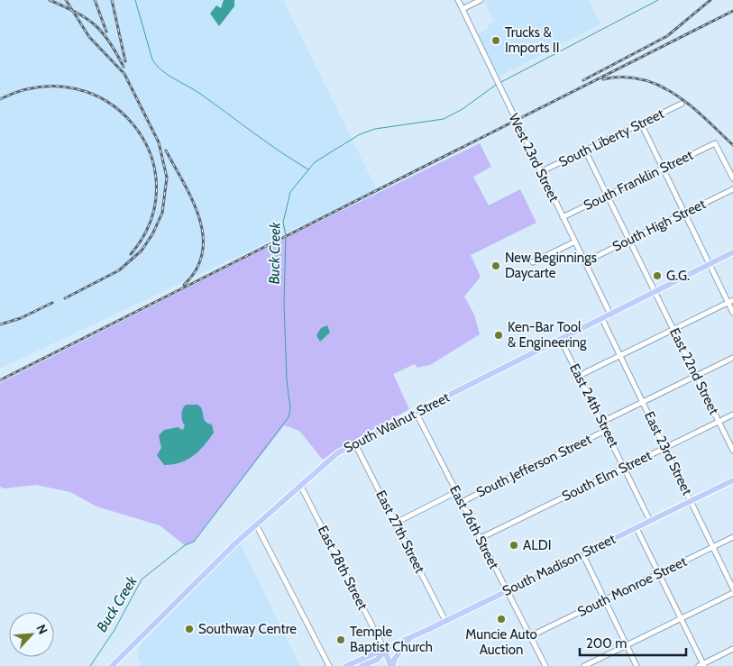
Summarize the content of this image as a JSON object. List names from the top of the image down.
{
  "streets": {
    "main road": ["South Walnut Street", "South Madison Street"],
    "street": [
      "South Liberty Street",
      "West 23rd Street",
      "South Franklin Street",
      "South High Street",
      "East 22nd Street",
      "East 24th Street",
      "East 23rd Street",
      "South Jefferson Street",
      "South Elm Street",
      "East 26th Street",
      "East 27th Street",
      "East 28th Street",
      "South Monroe Street"
    ]
  },
  "crossings": [
    ["South Liberty Street", "West 23rd Street"],
    ["South Liberty Street", "East 22nd Street"],
    ["West 23rd Street", "South Franklin Street"],
    ["West 23rd Street", "South High Street"],
    ["West 23rd Street", "South Walnut Street"],
    ["South Franklin Street", "East 22nd Street"],
    ["South High Street", "East 22nd Street"],
    ["East 22nd Street", "South Walnut Street"],
    ["East 22nd Street", "South Jefferson Street"],
    ["East 22nd Street", "South Elm Street"],
    ["East 24th Street", "South Walnut Street"],
    ["East 24th Street", "South Jefferson Street"],
    ["East 24th Street", "South Elm Street"],
    ["East 24th Street", "South Madison Street"],
    ["South Walnut Street", "East 23rd Street"],
    ["South Walnut Street", "East 26th Street"],
    ["South Walnut Street", "East 27th Street"],
    ["South Walnut Street", "East 28th Street"],
    ["East 23rd Street", "South Jefferson Street"],
    ["East 23rd Street", "South Elm Street"],
    ["East 23rd Street", "South Madison Street"],
    ["East 23rd Street", "South Monroe Street"],
    ["South Jefferson Street", "East 26th Street"],
    ["South Jefferson Street", "East 27th Street"],
    ["South Elm Street", "East 26th Street"],
    ["East 26th Street", "South Madison Street"],
    ["East 26th Street", "South Monroe Street"],
    ["East 27th Street", "South Madison Street"],
    ["South Madison Street", "East 28th Street"]
  ],
  "water": ["Buck Creek"],
  "places": [
    "Trucks & Imports II",
    "New Beginnings Daycarte",
    "G.G.",
    "Ken-Bar Tool & Engineering",
    "ALDI",
    "Muncie Auto Auction",
    "Southway Centre",
    "Temple Baptist Church"
  ],
  "scale_bar": "200 m",
  "north": "top right"
}
